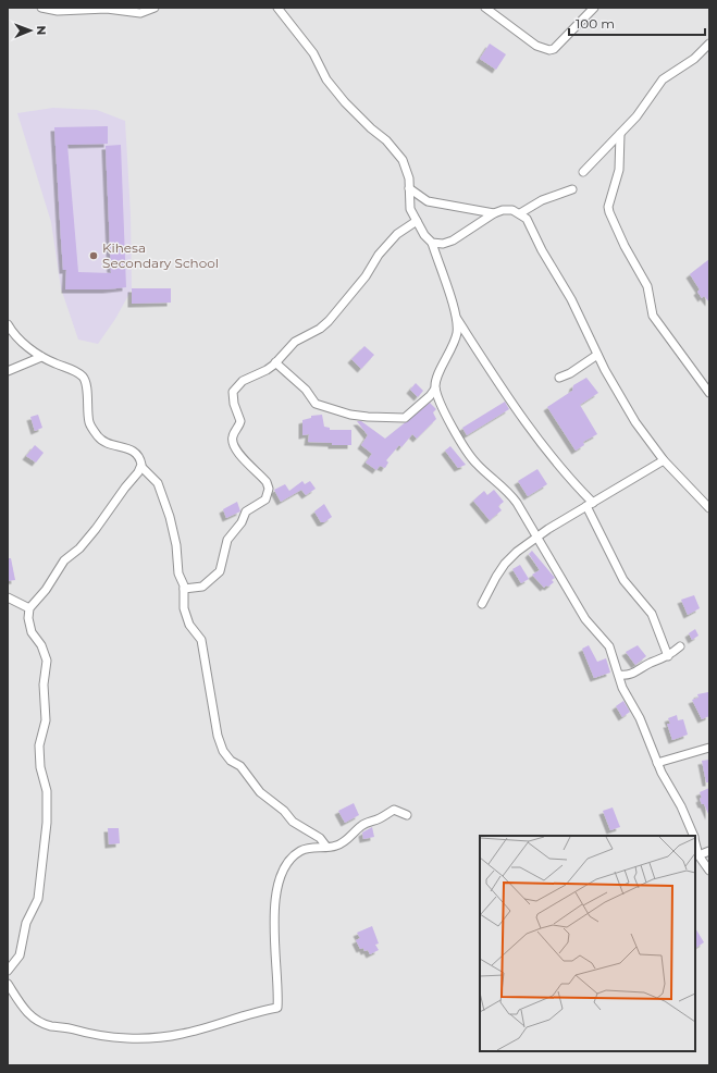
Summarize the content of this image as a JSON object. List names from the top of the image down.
{
  "places": ["Kihesa Secondary School"],
  "scale_bar": "100 m",
  "north": "right"
}
